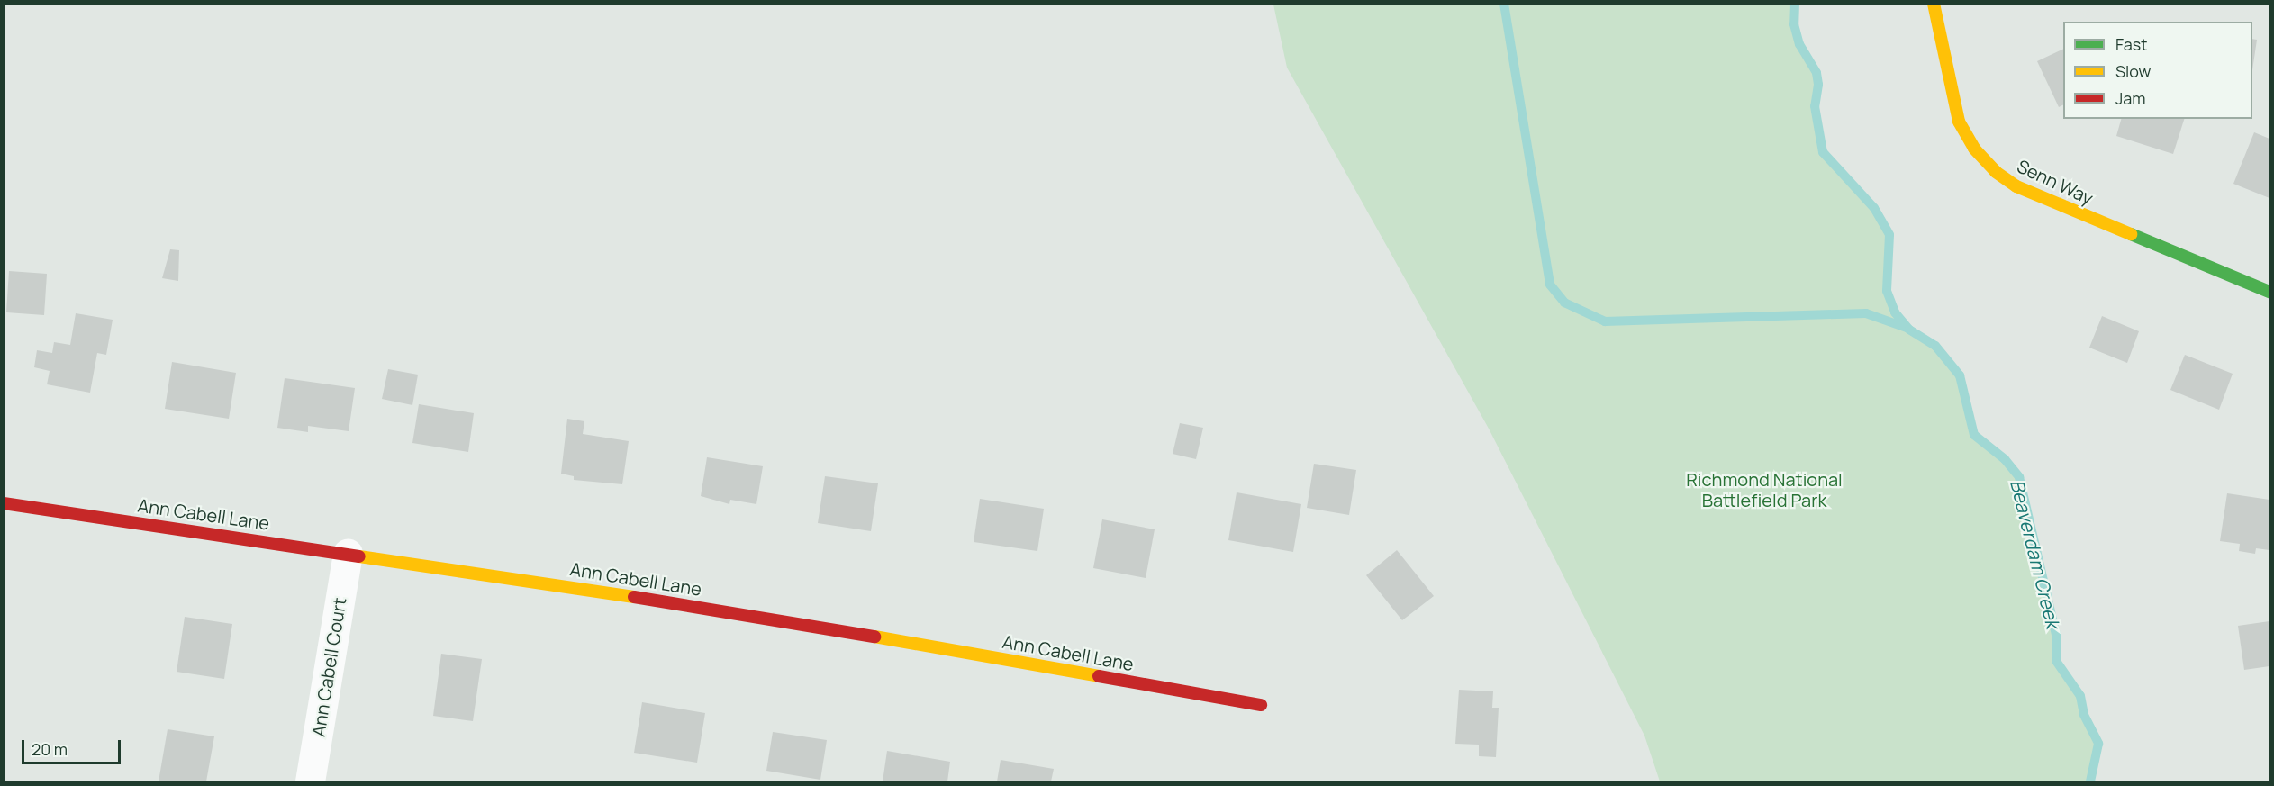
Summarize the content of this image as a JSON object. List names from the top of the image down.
{
  "streets": {
    "street": ["Senn Way", "Ann Cabell Lane", "Ann Cabell Court"]
  },
  "crossings": [
    ["Ann Cabell Lane", "Ann Cabell Court"]
  ],
  "water": ["Beaverdam Creek"],
  "parks": ["Richmond National Battlefield Park"],
  "legend": ["Fast", "Slow", "Jam"],
  "scale_bar": "20 m"
}
